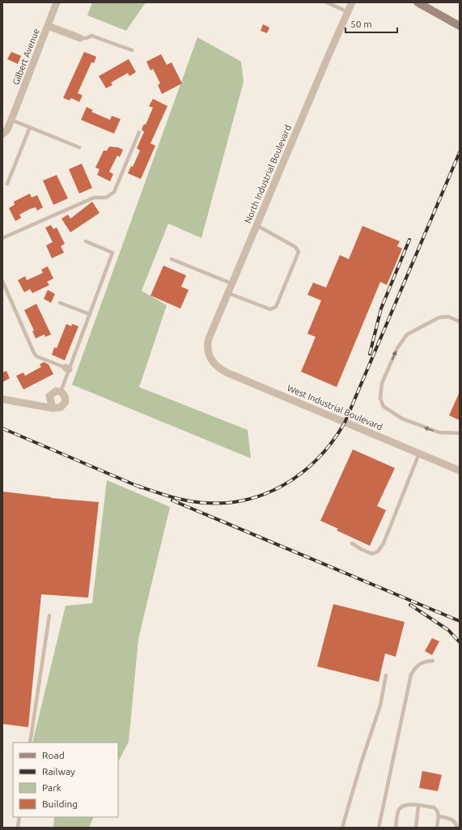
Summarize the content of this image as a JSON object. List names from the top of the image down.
{
  "streets": {
    "street": ["Gilbert Avenue", "North Industrial Boulevard", "West Industrial Boulevard"]
  },
  "crossings": [
    ["North Industrial Boulevard", "West Industrial Boulevard"]
  ],
  "legend": [
    "Road",
    "Railway",
    "Park",
    "Building"
  ],
  "scale_bar": "50 m"
}
